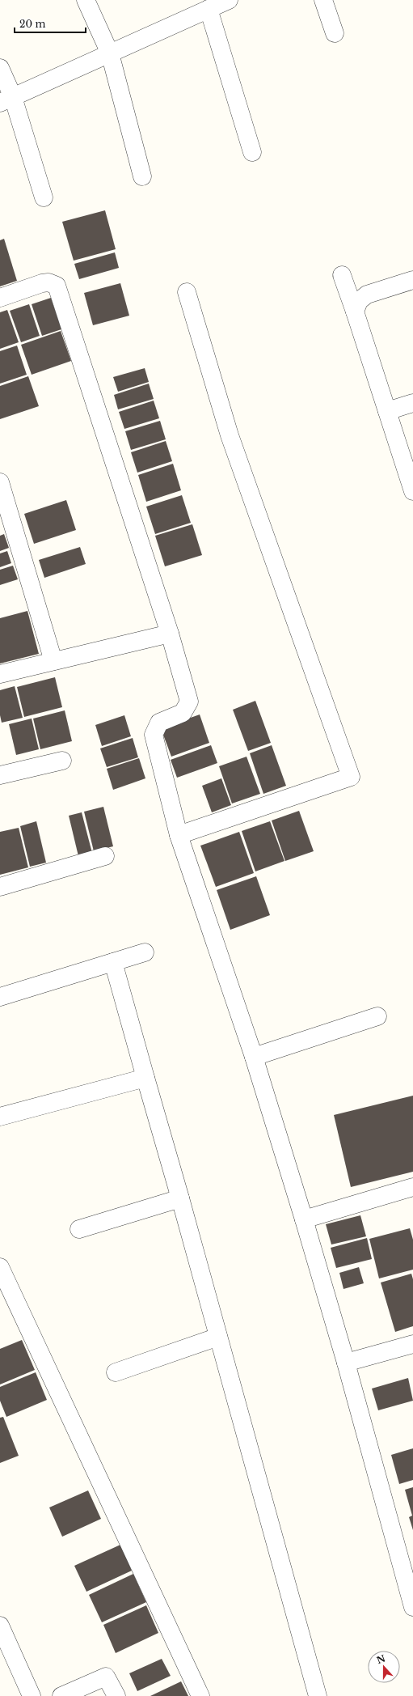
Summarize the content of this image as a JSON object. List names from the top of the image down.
{
  "scale_bar": "20 m",
  "north": "top"
}
